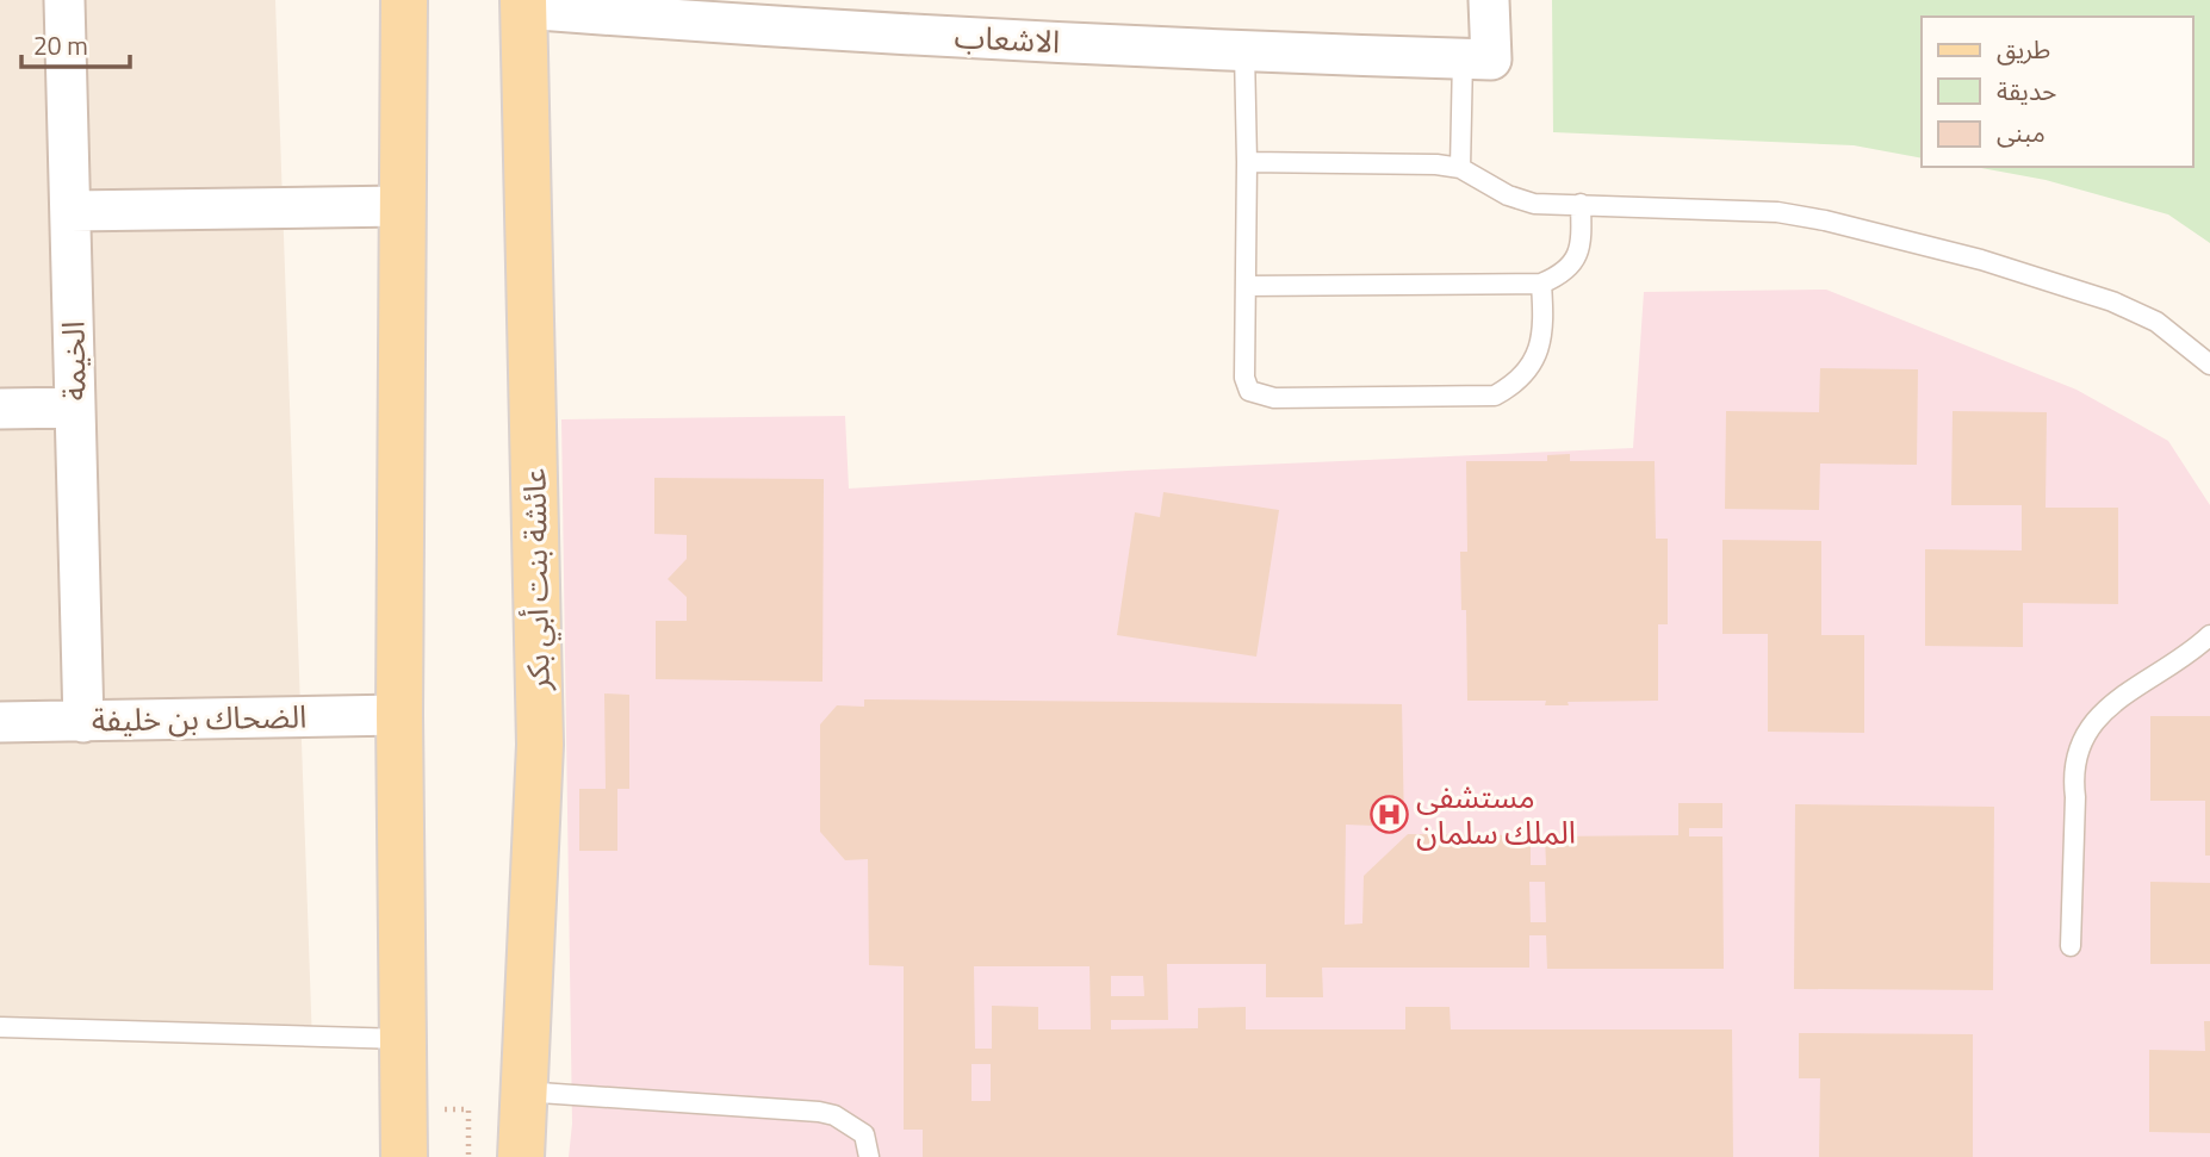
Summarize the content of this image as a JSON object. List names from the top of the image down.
{
  "streets": {
    "main road": ["عائشة بنت أبي بكر"],
    "street": ["الاشعاب", "الخيمة", "الضحاك بن خليفة"]
  },
  "crossings": [
    ["الاشعاب", "عائشة بنت أبي بكر"],
    ["الخيمة", "الضحاك بن خليفة"]
  ],
  "places": {
    "hospital": ["مستشفى الملك سلمان"]
  },
  "legend": ["طريق", "حديقة", "مبنى"],
  "scale_bar": "20 m"
}
